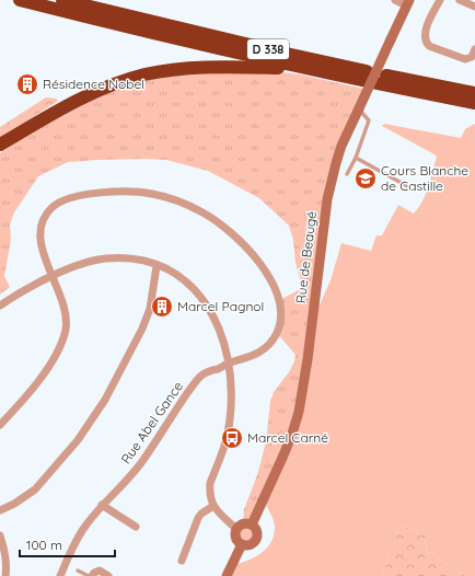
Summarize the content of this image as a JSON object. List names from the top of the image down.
{
  "streets": {
    "highway": ["D 338"],
    "street": ["Rue de Beaugé", "Rue Abel Gance"]
  },
  "places": {
    "building": ["Résidence Nobel", "Marcel Pagnol"],
    "school or university": ["Cours Blanche de Castille"],
    "bus stop": ["Marcel Carné"]
  },
  "scale_bar": "100 m"
}
